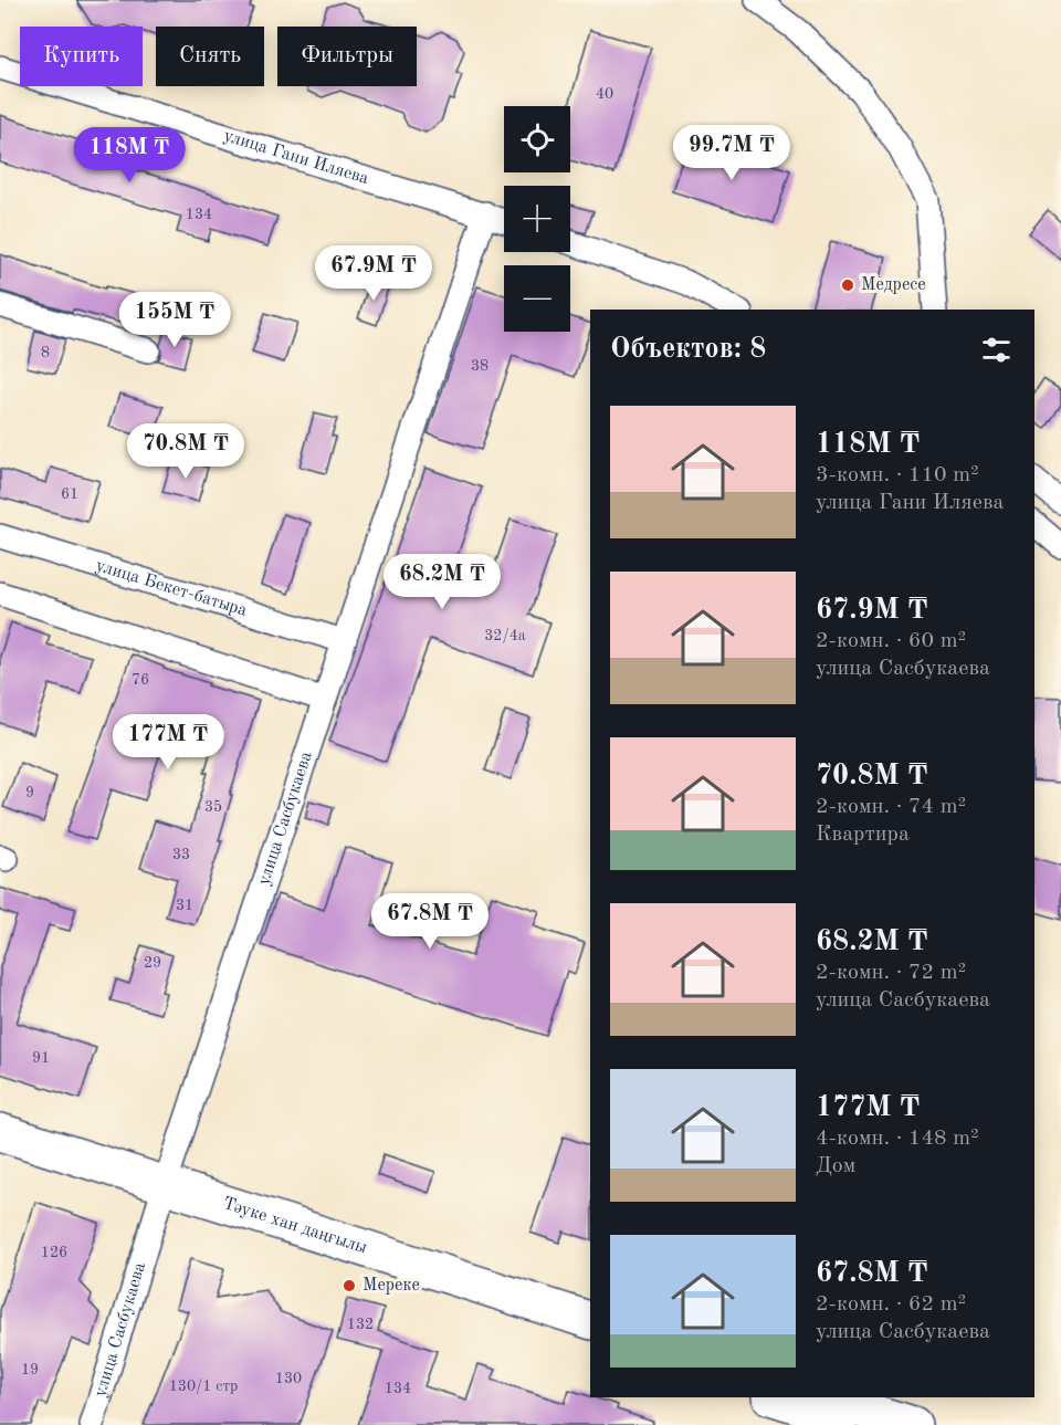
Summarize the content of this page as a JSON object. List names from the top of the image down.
{
  "streets": {
    "main road": ["Тәуке хан даңғылы"],
    "street": ["улица Гани Иляева", "улица Бекет-батыра", "улица Сасбукаева"]
  },
  "crossings": [
    ["улица Гани Иляева", "улица Сасбукаева"],
    ["улица Бекет-батыра", "улица Сасбукаева"],
    ["улица Сасбукаева", "Тәуке хан даңғылы"]
  ],
  "places": ["Медресе", "Мереке"],
  "house_numbers": [
    "40",
    "134",
    "8",
    "38",
    "61",
    "32/4а",
    "76",
    "9",
    "35",
    "33",
    "31",
    "29",
    "91",
    "126",
    "132",
    "19",
    "130",
    "130/1 стр",
    "134"
  ],
  "page": {
    "chip": ["Купить", "Снять", "Фильтры"],
    "map_buttons": ["+", "−"],
    "price": [
      "99.7M ₸",
      "118M ₸",
      "67.9M ₸",
      "155M ₸",
      "70.8M ₸",
      "68.2M ₸",
      "177M ₸",
      "67.8M ₸"
    ],
    "heading": "Объектов: 8",
    "list": [
      {
        "name": "118M ₸",
        "note": "3-комн. · 110 m² · улица Гани Иляева"
      },
      {
        "name": "67.9M ₸",
        "note": "2-комн. · 60 m² · улица Сасбукаева"
      },
      {
        "name": "70.8M ₸",
        "note": "2-комн. · 74 m² · Квартира"
      },
      {
        "name": "68.2M ₸",
        "note": "2-комн. · 72 m² · улица Сасбукаева"
      },
      {
        "name": "177M ₸",
        "note": "4-комн. · 148 m² · Дом"
      },
      {
        "name": "67.8M ₸",
        "note": "2-комн. · 62 m² · улица Сасбукаева"
      }
    ]
  }
}
